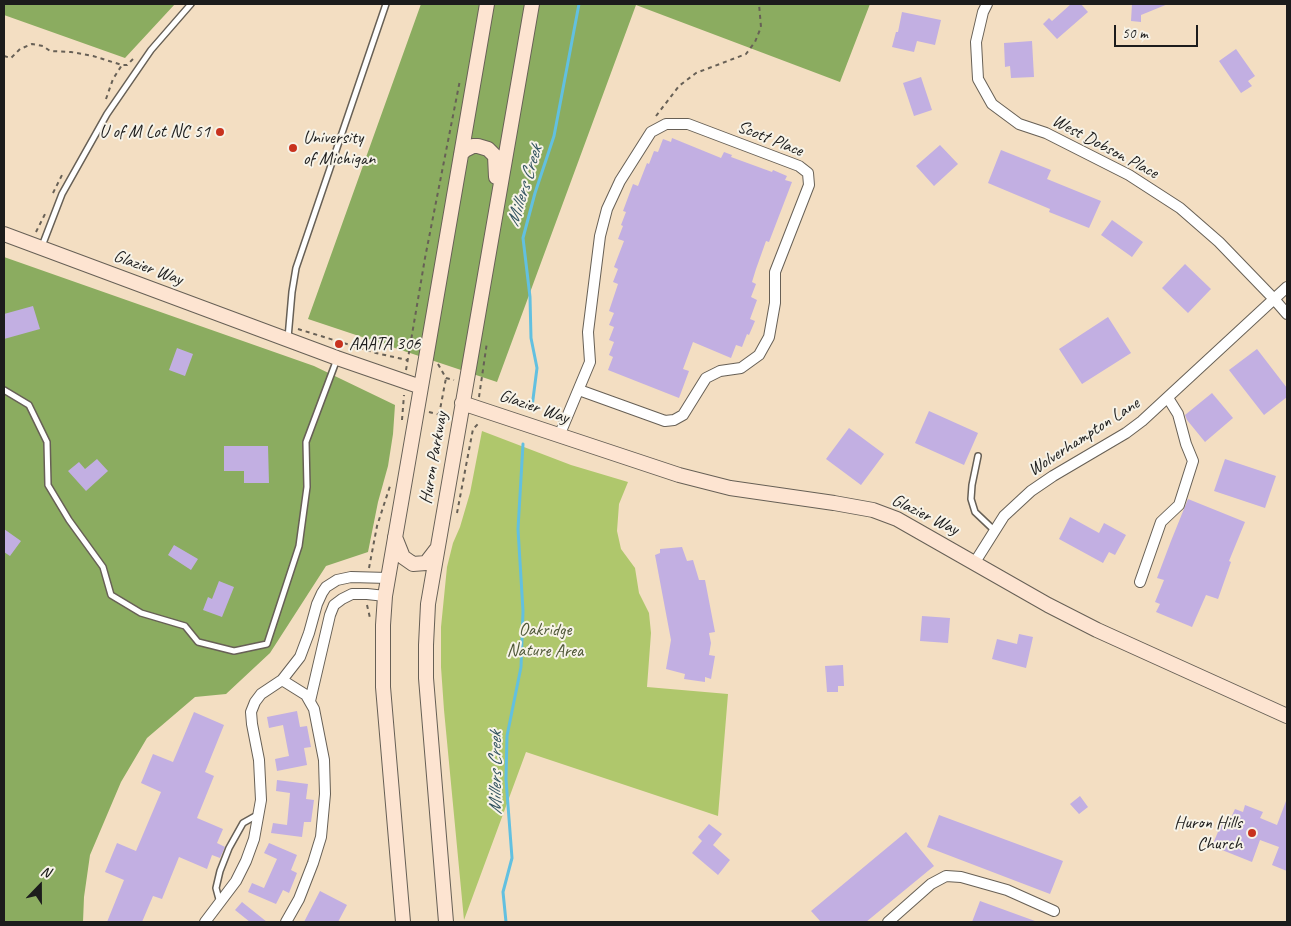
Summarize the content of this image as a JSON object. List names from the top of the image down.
{
  "streets": {
    "main road": ["Glazier Way", "Huron Parkway"],
    "street": ["Scott Place", "West Dobson Place", "Wolverhampton Lane"]
  },
  "crossings": [
    ["West Dobson Place", "Wolverhampton Lane"],
    ["Glazier Way", "Wolverhampton Lane"],
    ["Glazier Way", "Huron Parkway"]
  ],
  "water": ["Millers Creek"],
  "parks": ["Oakridge Nature Area"],
  "places": [
    "U of M Lot NC 51",
    "University of Michigan",
    "AAATA 306",
    "Huron Hills Church"
  ],
  "scale_bar": "50 m",
  "north": "top"
}
